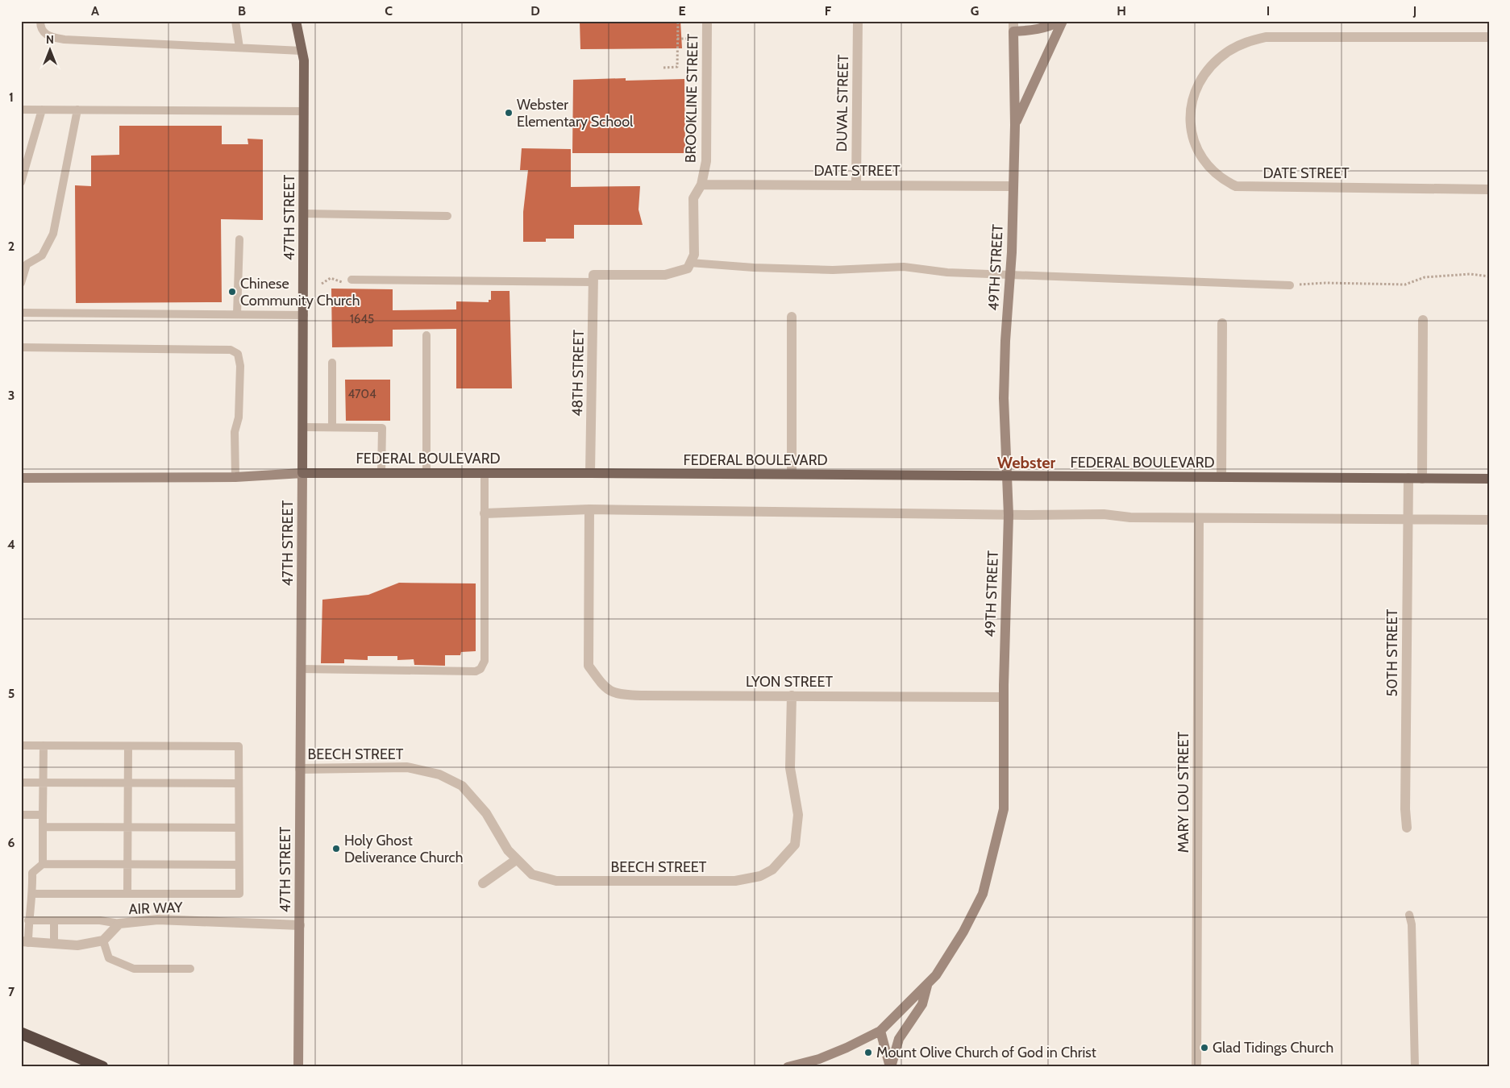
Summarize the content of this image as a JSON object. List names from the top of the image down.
{
  "streets": {
    "main road": ["47TH STREET", "FEDERAL BOULEVARD"],
    "street": [
      "BROOKLINE STREET",
      "DUVAL STREET",
      "DATE STREET",
      "49TH STREET",
      "48TH STREET",
      "50TH STREET",
      "LYON STREET",
      "BEECH STREET",
      "MARY LOU STREET",
      "AIR WAY"
    ]
  },
  "crossings": [
    ["BROOKLINE STREET", "DATE STREET"],
    ["DUVAL STREET", "DATE STREET"],
    ["DATE STREET", "49TH STREET"],
    ["47TH STREET", "FEDERAL BOULEVARD"],
    ["47TH STREET", "BEECH STREET"],
    ["47TH STREET", "AIR WAY"],
    ["49TH STREET", "FEDERAL BOULEVARD"],
    ["49TH STREET", "LYON STREET"],
    ["48TH STREET", "FEDERAL BOULEVARD"],
    ["FEDERAL BOULEVARD", "50TH STREET"],
    ["LYON STREET", "BEECH STREET"]
  ],
  "districts": ["Webster"],
  "places": [
    "Webster Elementary School",
    "Chinese Community Church",
    "Holy Ghost Deliverance Church",
    "Glad Tidings Church",
    "Mount Olive Church of God in Christ"
  ],
  "house_numbers": ["1645", "4704"],
  "north": "top",
  "grid": {
    "columns": [
      "A",
      "B",
      "C",
      "D",
      "E",
      "F",
      "G",
      "H",
      "I",
      "J"
    ],
    "rows": [
      "1",
      "2",
      "3",
      "4",
      "5",
      "6",
      "7"
    ]
  }
}
